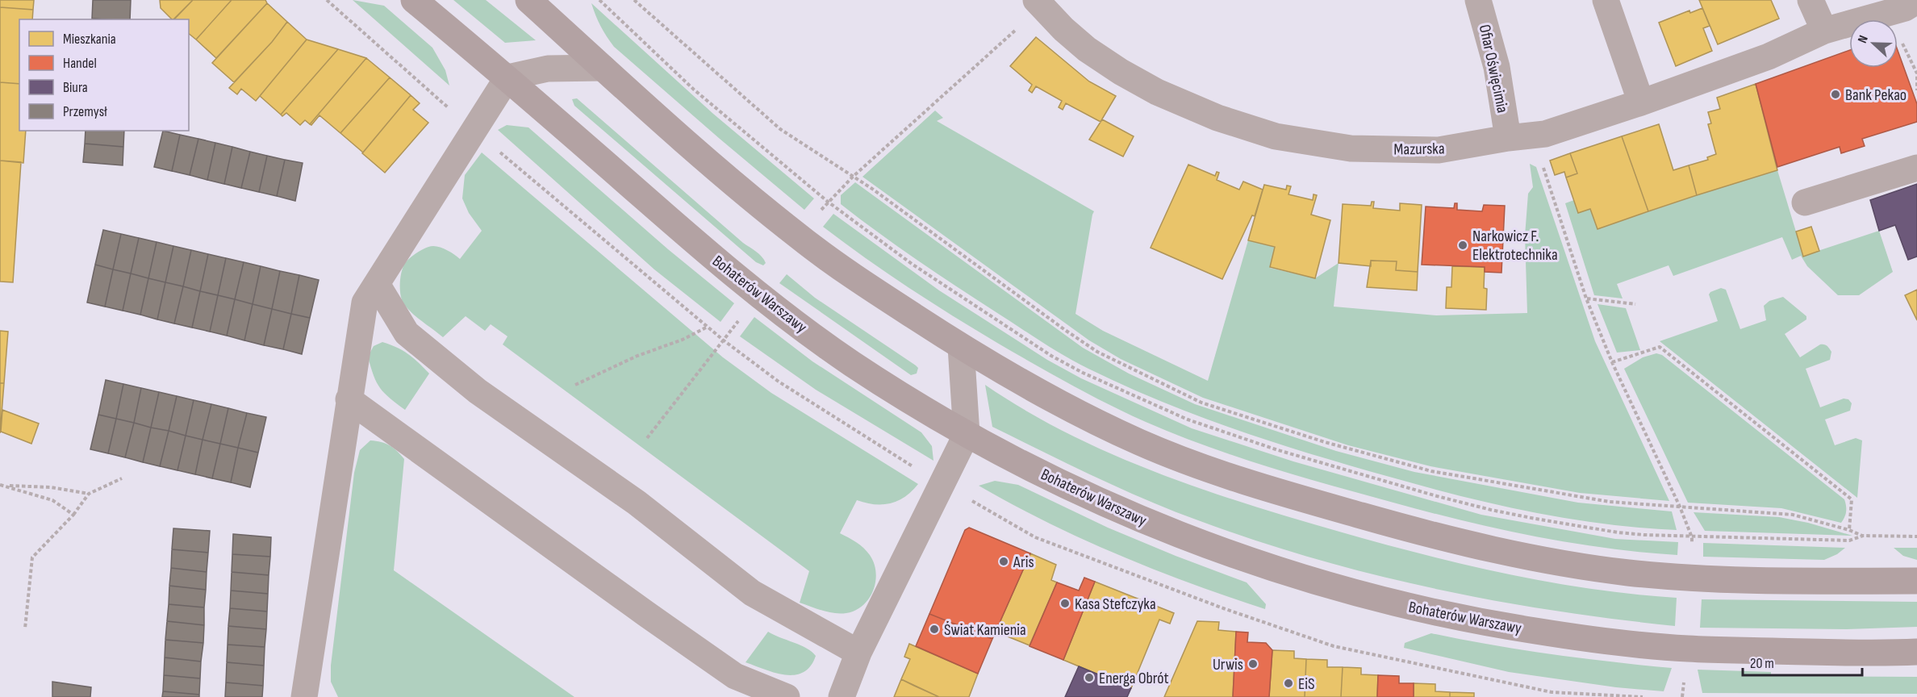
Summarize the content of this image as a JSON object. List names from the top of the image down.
{
  "streets": {
    "main road": ["Bohaterów Warszawy"],
    "street": ["Ofiar Oświęcimia", "Mazurska"]
  },
  "crossings": [
    ["Ofiar Oświęcimia", "Mazurska"]
  ],
  "places": [
    "Bank Pekao",
    "Narkowicz F. Elektrotechnika",
    "Aris",
    "Kasa Stefczyka",
    "Świat Kamienia",
    "Urwis",
    "Energa Obrót",
    "EiS"
  ],
  "legend": [
    "Mieszkania",
    "Handel",
    "Biura",
    "Przemysł"
  ],
  "scale_bar": "20 m",
  "north": "left"
}
